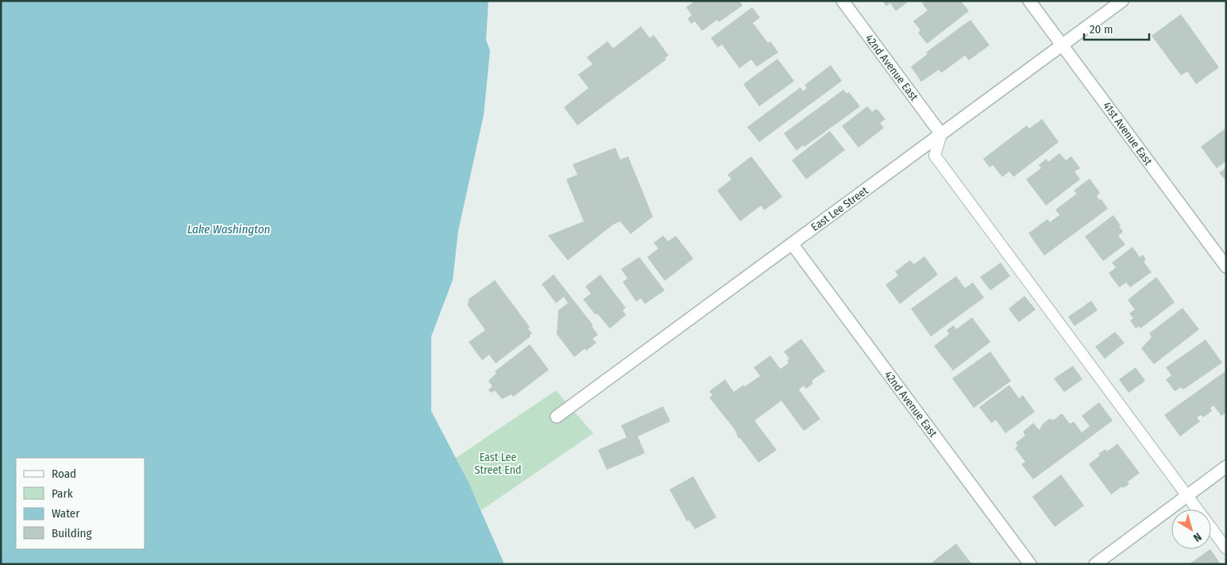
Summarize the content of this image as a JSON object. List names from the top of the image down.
{
  "streets": {
    "street": ["42nd Avenue East", "41st Avenue East", "East Lee Street"]
  },
  "crossings": [
    ["42nd Avenue East", "East Lee Street"],
    ["41st Avenue East", "East Lee Street"]
  ],
  "water": ["Lake Washington"],
  "parks": ["East Lee Street End"],
  "legend": [
    "Road",
    "Park",
    "Water",
    "Building"
  ],
  "scale_bar": "20 m",
  "north": "bottom right"
}
